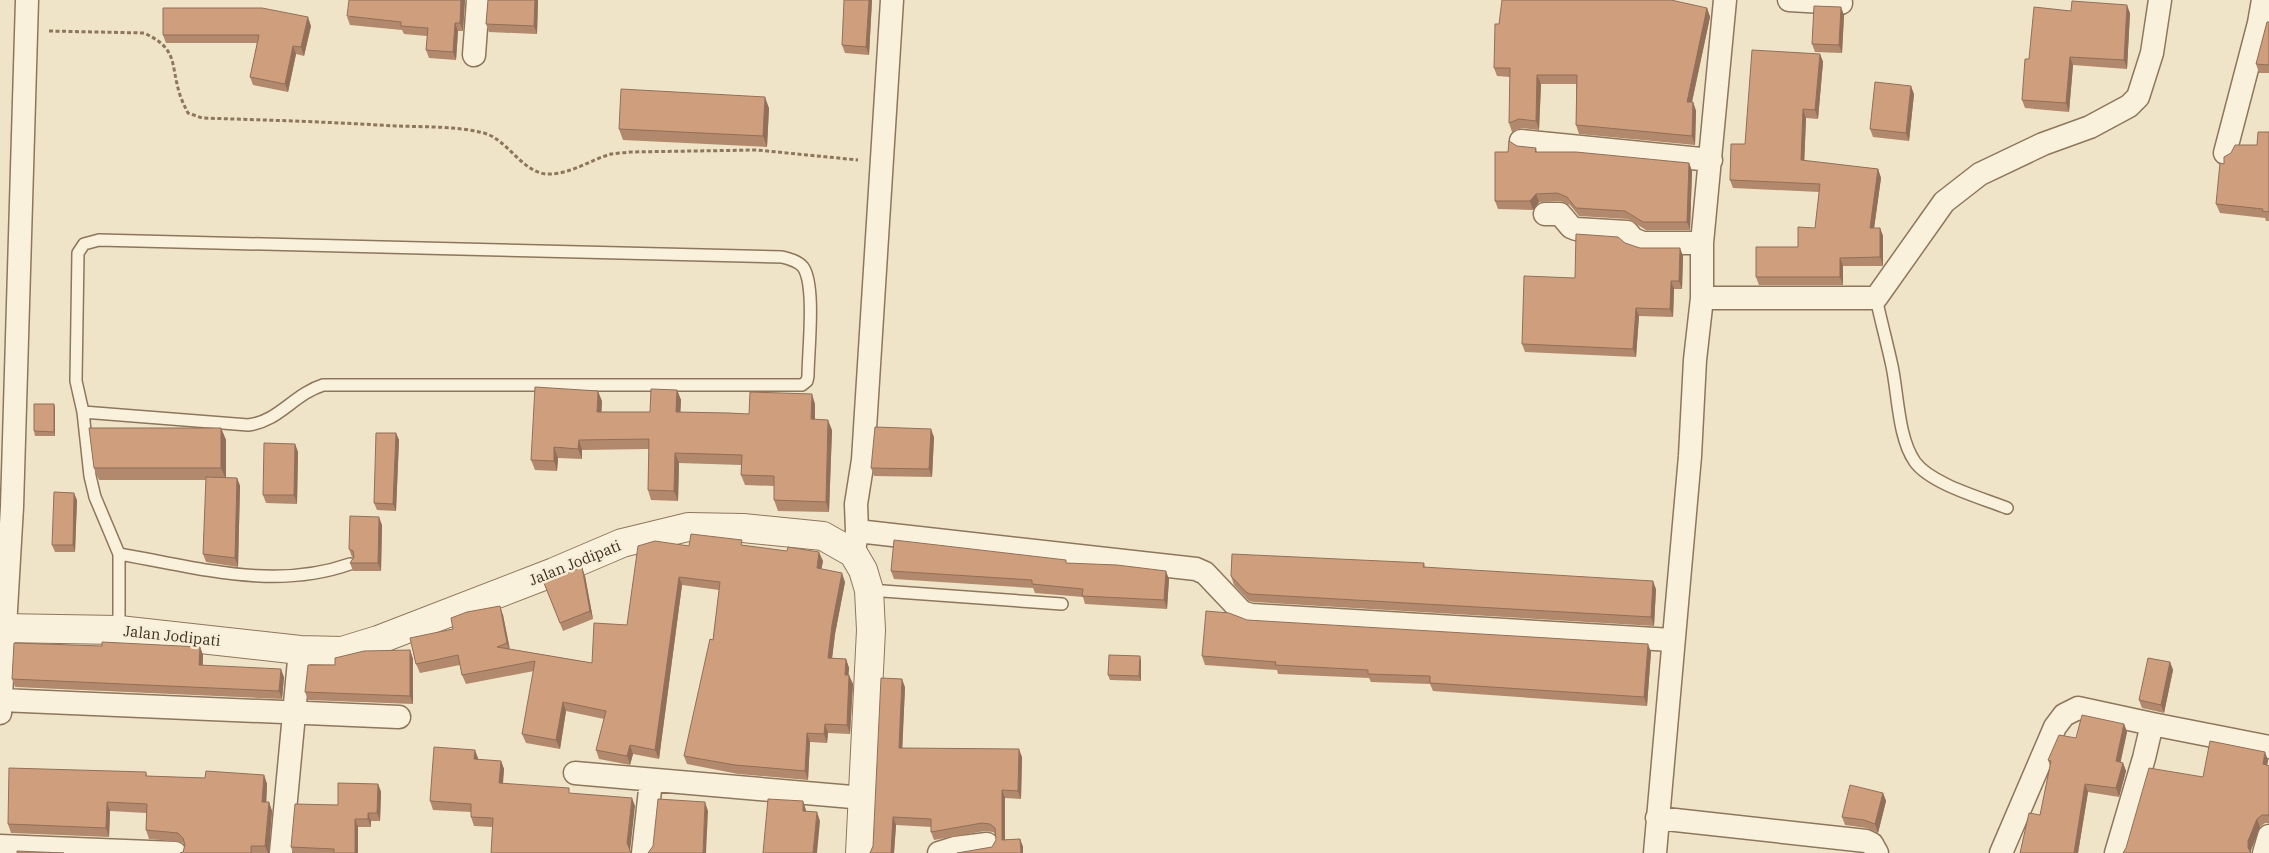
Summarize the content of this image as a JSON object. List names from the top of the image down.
{
  "streets": {
    "street": ["Jalan Jodipati"]
  }
}
